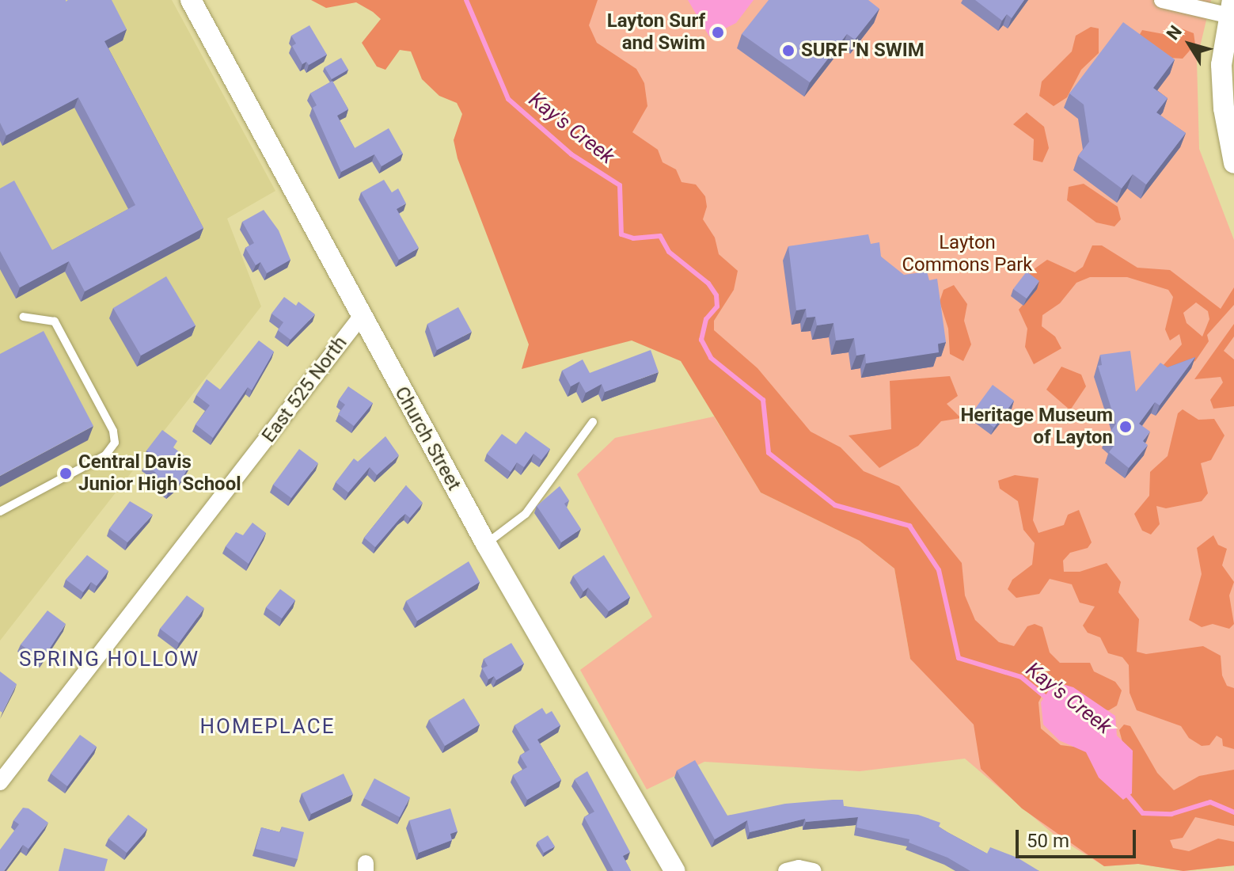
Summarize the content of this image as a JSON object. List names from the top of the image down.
{
  "streets": {
    "street": ["East 525 North", "Church Street"]
  },
  "crossings": [
    ["East 525 North", "Church Street"]
  ],
  "districts": ["SPRING HOLLOW", "HOMEPLACE"],
  "water": ["Kay's Creek"],
  "parks": ["Layton Commons Park"],
  "places": [
    "Layton Surf and Swim",
    "SURF 'N SWIM",
    "Heritage Museum of Layton",
    "Central Davis Junior High School"
  ],
  "scale_bar": "50 m",
  "north": "top left"
}
